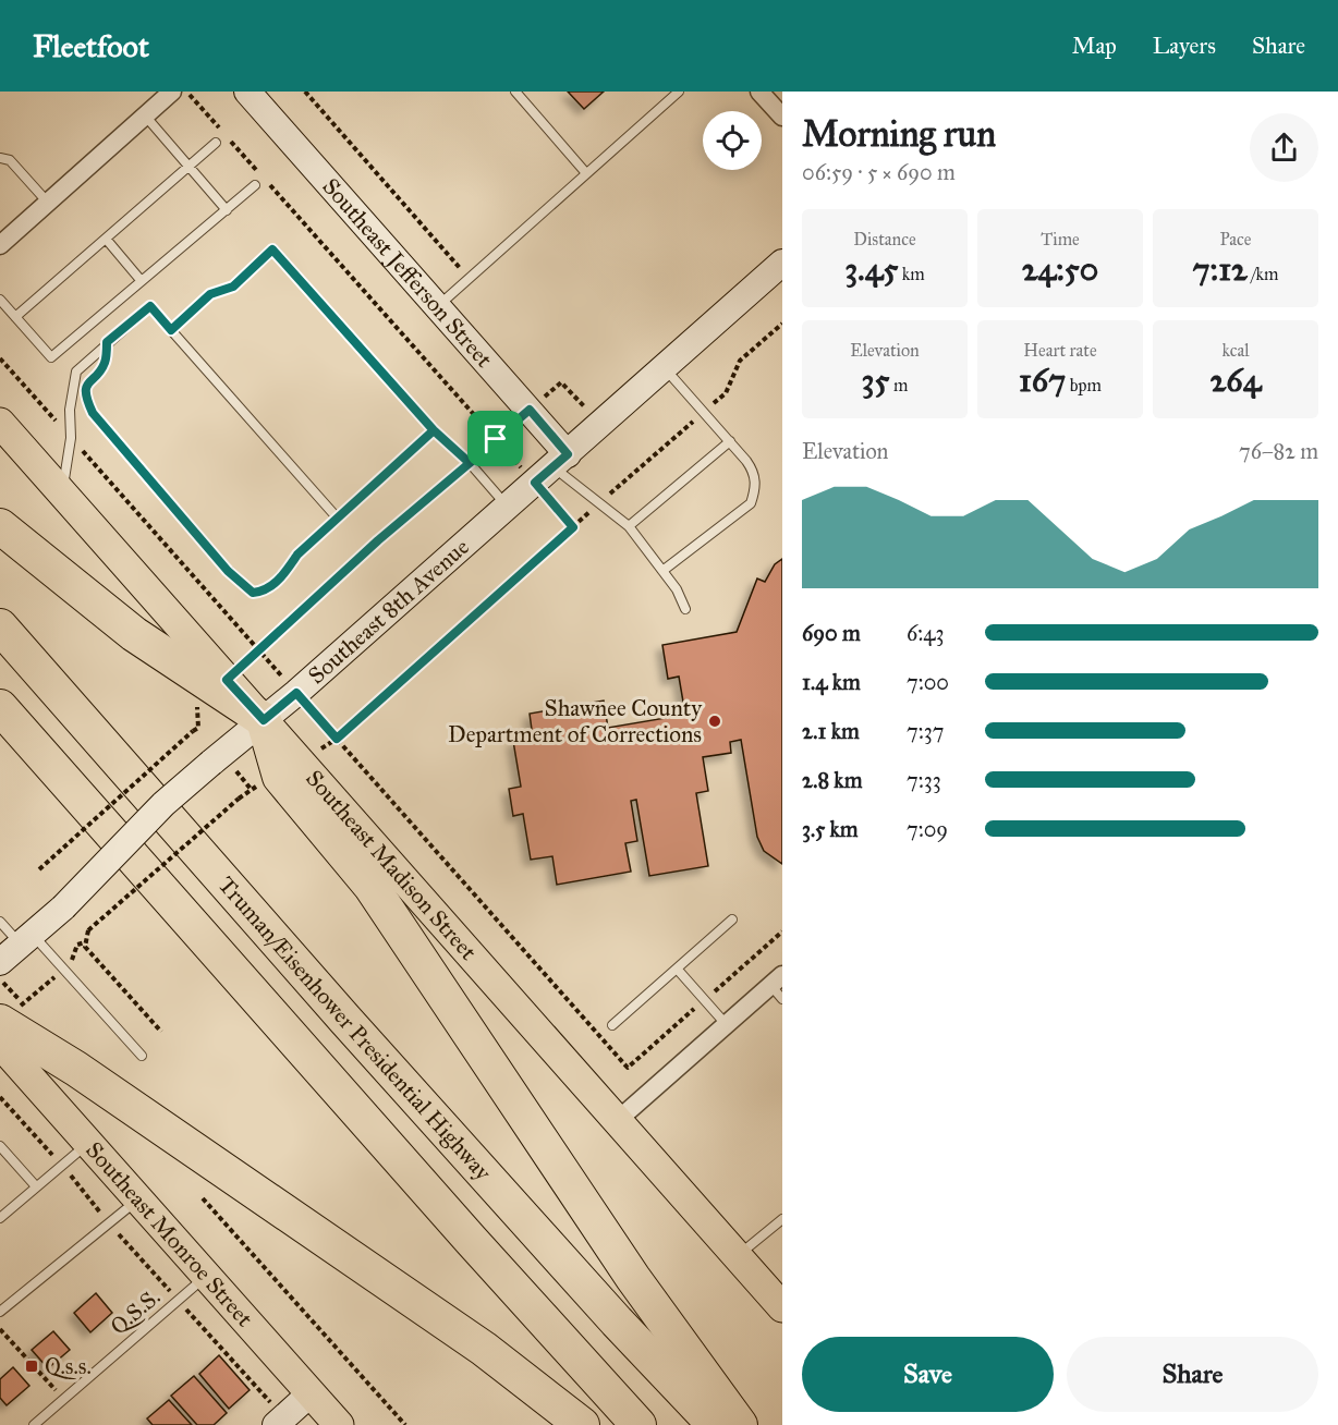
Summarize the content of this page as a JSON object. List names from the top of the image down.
{
  "streets": {
    "highway": ["Truman/Eisenhower Presidential Highway"],
    "main road": ["Southeast Madison Street", "Southeast Monroe Street"],
    "street": ["Southeast Jefferson Street", "Southeast 8th Avenue"],
    "lane": ["Q.S.S."]
  },
  "crossings": [
    ["Southeast Jefferson Street", "Southeast 8th Avenue"],
    ["Southeast 8th Avenue", "Southeast Madison Street"],
    ["Southeast Monroe Street", "Q.S.S."]
  ],
  "places": {
    "other": ["Shawnee County Department of Corrections"],
    "transit": ["Q.s.s."]
  },
  "page": {
    "header": "Fleetfoot",
    "nav": ["Map", "Layers", "Share"],
    "heading": ["Morning run", "06:59 · 5 × 690 m"],
    "stats": [
      ["Distance", "3.45 km"],
      ["Time", "24:50"],
      ["Pace", "7:12 /km"],
      ["Elevation", "35 m"],
      ["Heart rate", "167 bpm"],
      ["kcal", "264"]
    ],
    "chart": ["Elevation", "76–82 m"],
    "list": [
      {
        "name": "690 m",
        "note": "6:43"
      },
      {
        "name": "1.4 km",
        "note": "7:00"
      },
      {
        "name": "2.1 km",
        "note": "7:37"
      },
      {
        "name": "2.8 km",
        "note": "7:33"
      },
      {
        "name": "3.5 km",
        "note": "7:09"
      }
    ],
    "buttons": ["Save", "Share"]
  }
}
